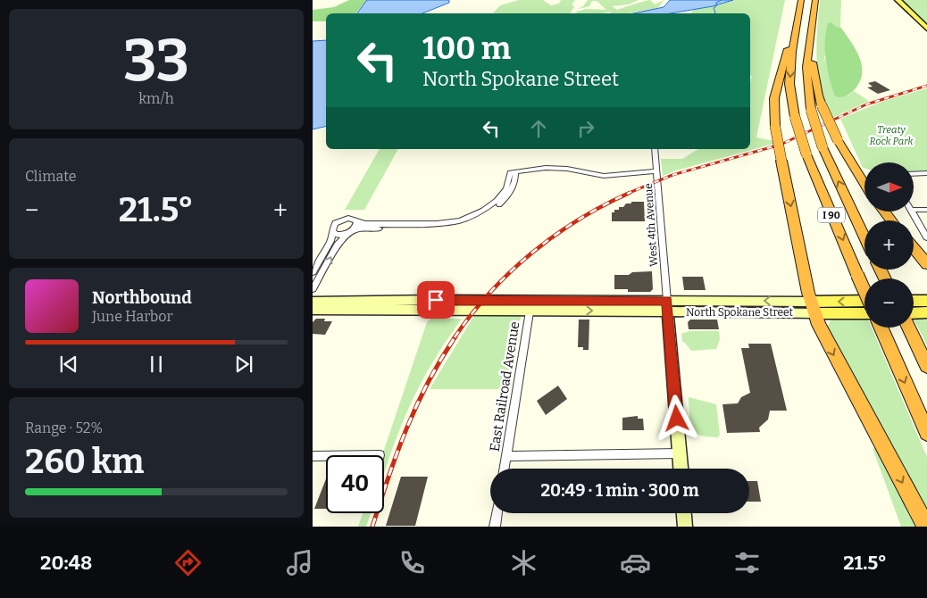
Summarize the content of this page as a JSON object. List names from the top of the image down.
{
  "streets": {
    "highway": ["I 90"],
    "main road": ["North Spokane Street"],
    "street": ["West 4th Avenue", "East Railroad Avenue"]
  },
  "crossings": [
    ["West 4th Avenue", "North Spokane Street"],
    ["North Spokane Street", "East Railroad Avenue"]
  ],
  "parks": ["Treaty Rock Park"],
  "north": "right",
  "page": {
    "tile": [
      ["33", "km/h"],
      "Climate",
      ["Range · 52%", "260 km"]
    ],
    "turn": ["100 m", "North Spokane Street"],
    "map_buttons": ["+", "−"],
    "heat": ["−", "21.5°", "+"],
    "song": ["Northbound", "June Harbor"],
    "limit": "40",
    "trip": "20:49 · 1 min · 300 m",
    "tabs": ["20:48", "21.5°"]
  }
}
